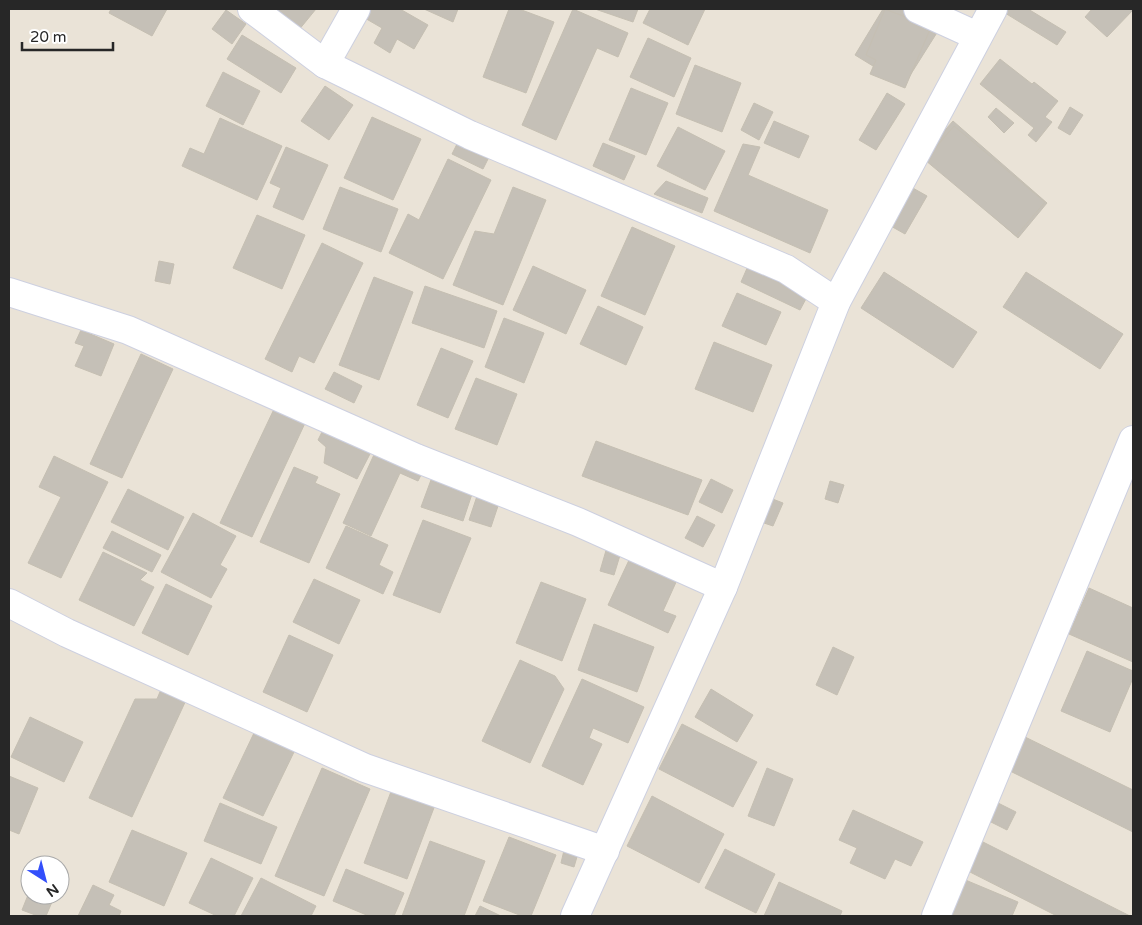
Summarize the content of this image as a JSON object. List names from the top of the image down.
{
  "scale_bar": "20 m",
  "north": "bottom right"
}
